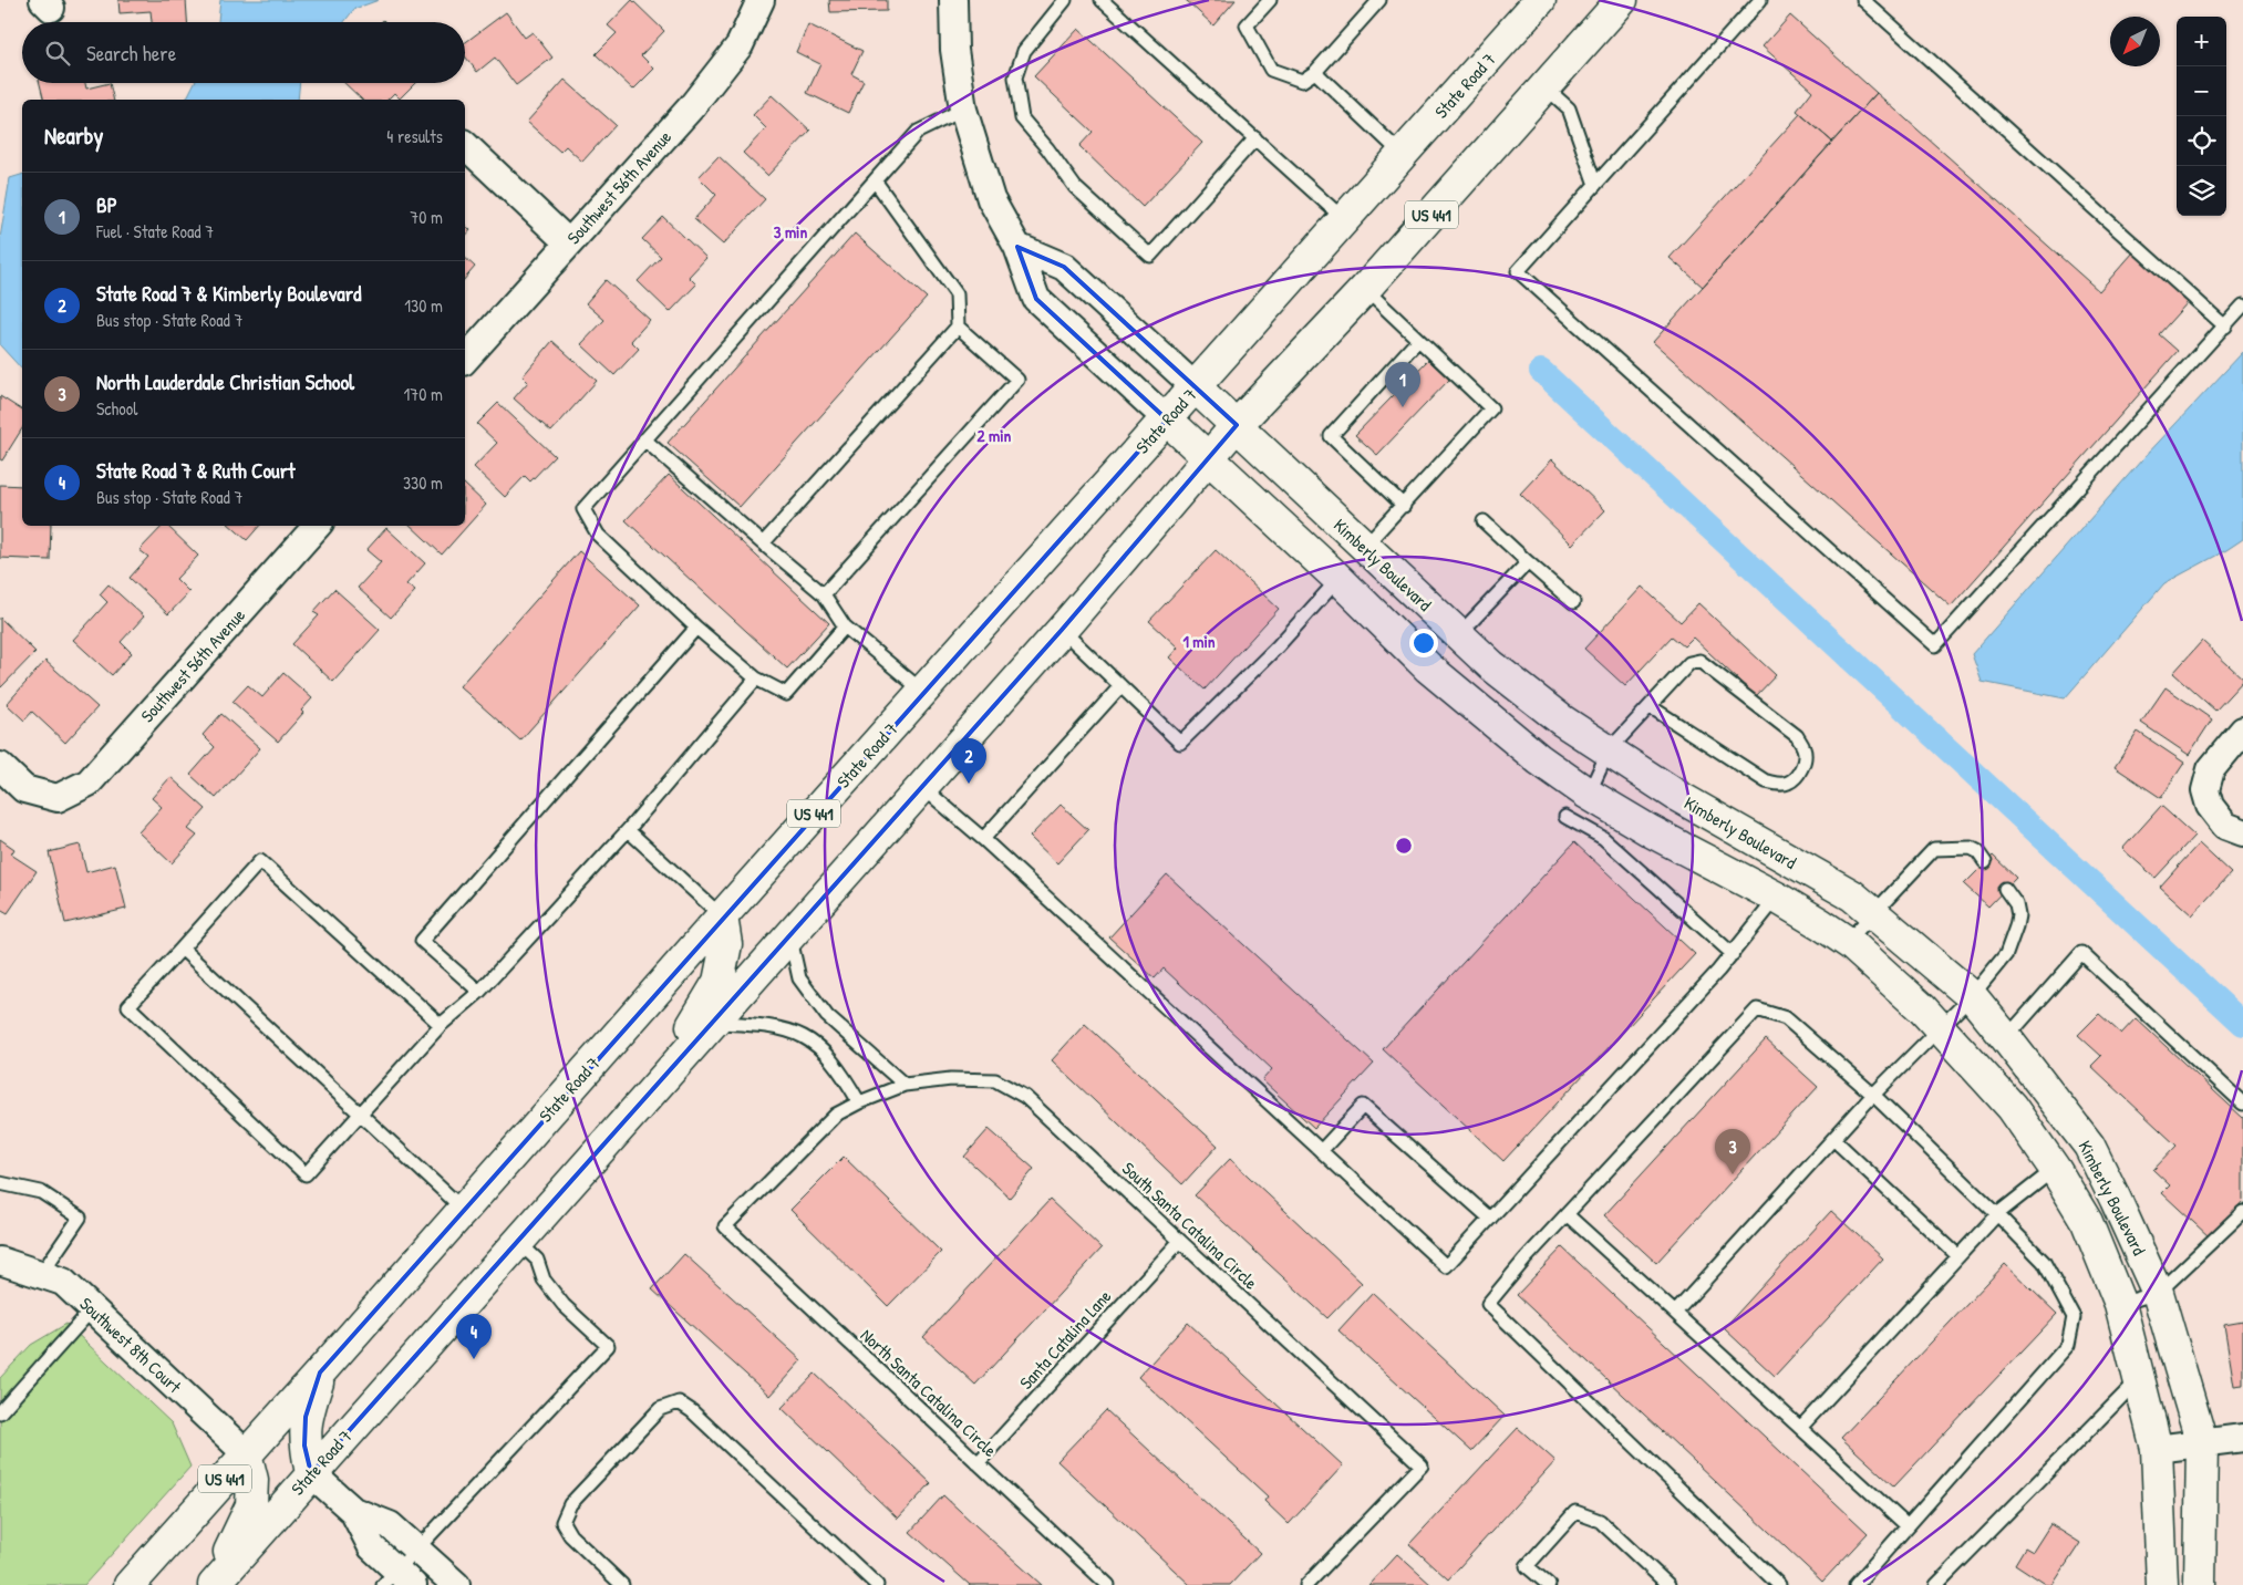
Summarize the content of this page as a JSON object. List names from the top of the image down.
{
  "streets": {
    "main road": ["State Road 7", "US 441", "Kimberly Boulevard"],
    "street": ["Southwest 56th Avenue", "Southwest 8th Court"],
    "lane": ["South Santa Catalina Circle", "Santa Catalina Lane", "North Santa Catalina Circle"]
  },
  "crossings": [
    ["State Road 7", "Kimberly Boulevard"],
    ["State Road 7", "Southwest 8th Court"],
    ["South Santa Catalina Circle", "Santa Catalina Lane"],
    ["South Santa Catalina Circle", "North Santa Catalina Circle"],
    ["Santa Catalina Lane", "North Santa Catalina Circle"]
  ],
  "north": "bottom left",
  "page": {
    "map_buttons": ["+", "−"],
    "search": "Search here",
    "heading": ["Nearby", "4 results"],
    "list": [
      {
        "mark": "1",
        "name": "BP",
        "note": "Fuel · State Road 7",
        "value": "70 m"
      },
      {
        "mark": "2",
        "name": "State Road 7 & Kimberly Boulevard",
        "note": "Bus stop · State Road 7",
        "value": "130 m"
      },
      {
        "mark": "3",
        "name": "North Lauderdale Christian School",
        "note": "School",
        "value": "170 m"
      },
      {
        "mark": "4",
        "name": "State Road 7 & Ruth Court",
        "note": "Bus stop · State Road 7",
        "value": "330 m"
      }
    ],
    "pins": [
      "1",
      "2",
      "3",
      "4"
    ]
  },
  "rings": ["3 min", "2 min", "1 min"]
}
